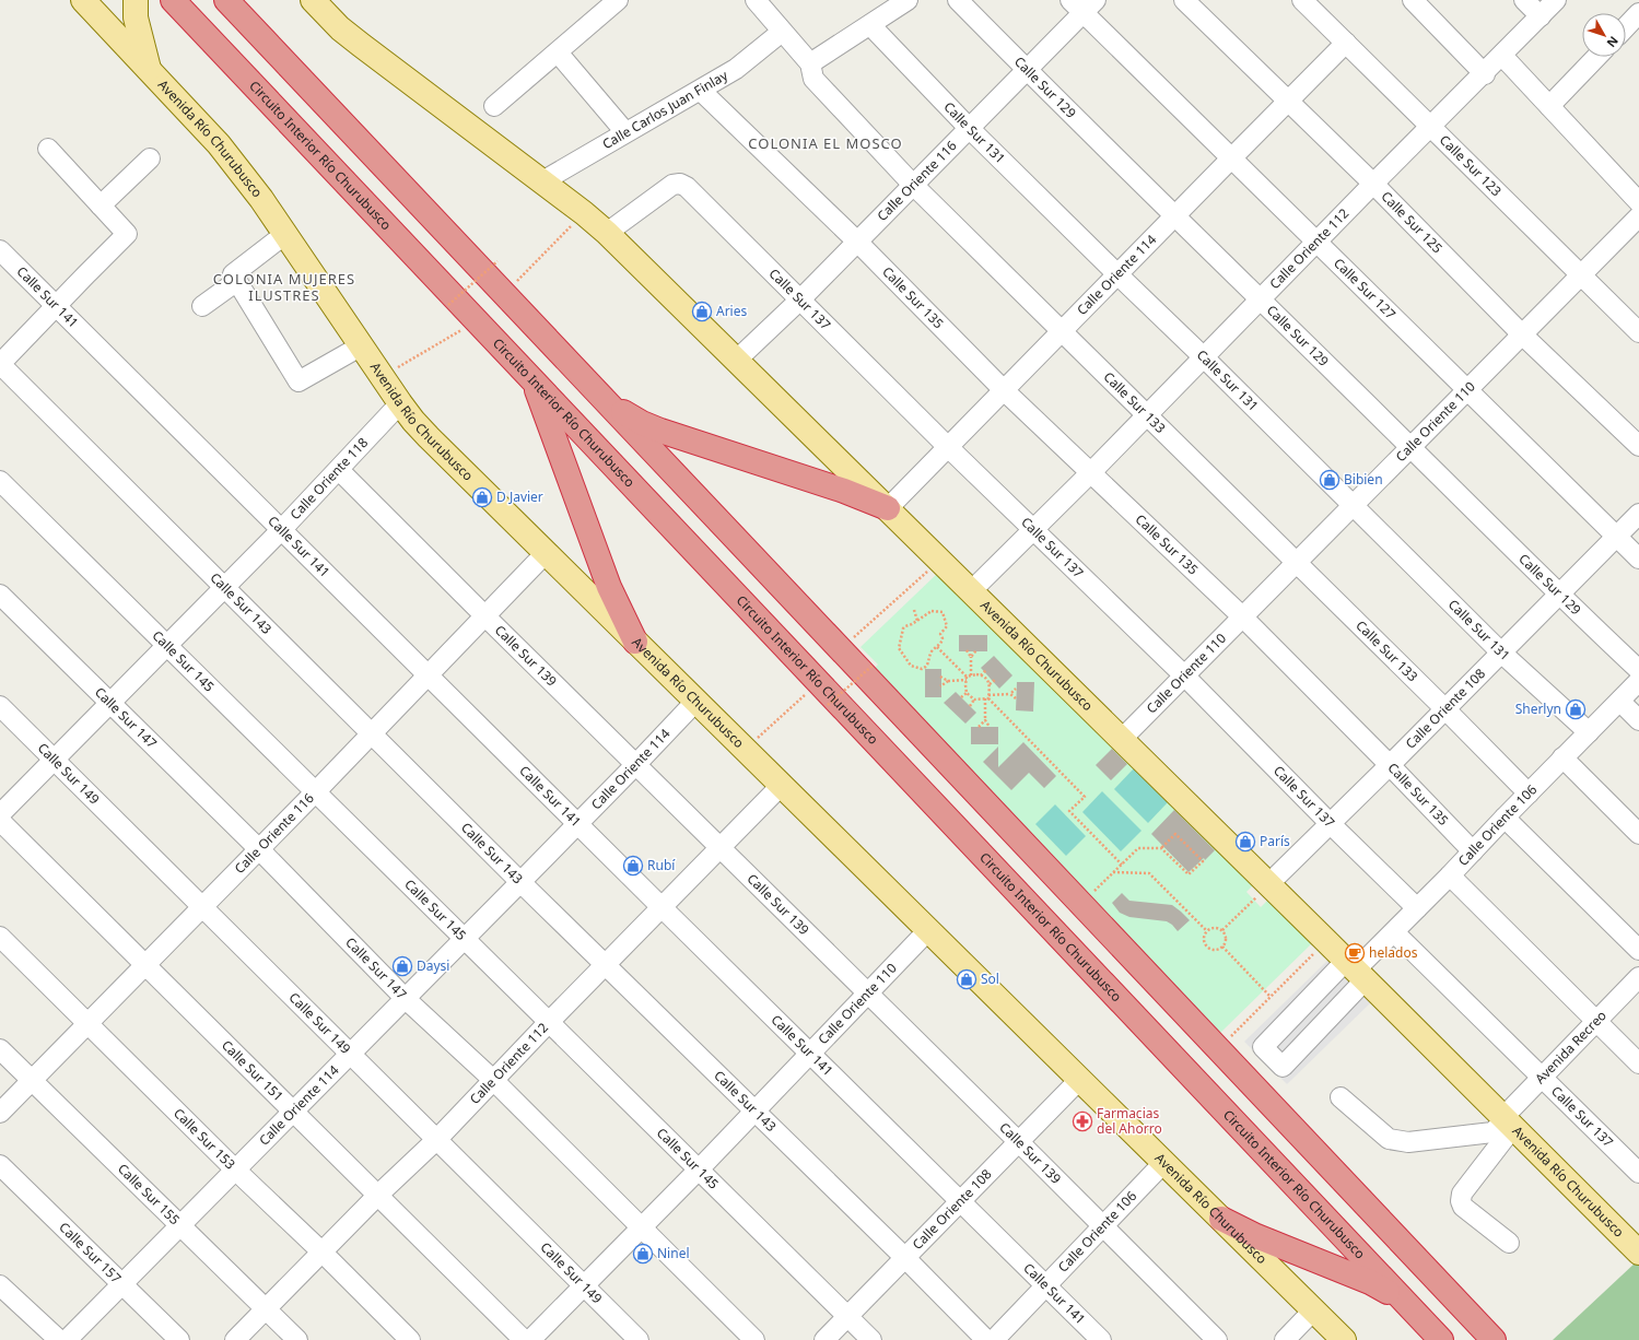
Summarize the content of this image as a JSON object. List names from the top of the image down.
{
  "streets": {
    "highway": ["Circuito Interior Río Churubusco"],
    "main road": ["Avenida Río Churubusco"],
    "street": [
      "Calle Sur 129",
      "Calle Carlos Juan Finlay",
      "Calle Sur 131",
      "Calle Sur 123",
      "Calle Oriente 116",
      "Calle Sur 125",
      "Calle Oriente 112",
      "Calle Oriente 114",
      "Calle Sur 127",
      "Calle Sur 141",
      "Calle Sur 135",
      "Calle Sur 137",
      "Calle Sur 133",
      "Calle Oriente 110",
      "Calle Oriente 118",
      "Calle Sur 143",
      "Calle Sur 139",
      "Calle Sur 145",
      "Calle Oriente 108",
      "Calle Sur 147",
      "Calle Sur 149",
      "Calle Oriente 106",
      "Avenida Recreo",
      "Calle Sur 151",
      "Calle Sur 153",
      "Calle Sur 155",
      "Calle Sur 157"
    ]
  },
  "crossings": [
    ["Calle Sur 129", "Calle Oriente 116"],
    ["Calle Sur 129", "Calle Oriente 112"],
    ["Calle Sur 129", "Calle Oriente 114"],
    ["Calle Sur 129", "Calle Oriente 110"],
    ["Calle Sur 129", "Calle Oriente 108"],
    ["Calle Carlos Juan Finlay", "Avenida Río Churubusco"],
    ["Calle Carlos Juan Finlay", "Calle Sur 135"],
    ["Calle Carlos Juan Finlay", "Calle Sur 133"],
    ["Calle Sur 131", "Calle Oriente 116"],
    ["Calle Sur 131", "Calle Oriente 112"],
    ["Calle Sur 131", "Calle Oriente 114"],
    ["Calle Sur 131", "Calle Oriente 110"],
    ["Calle Sur 131", "Calle Oriente 108"],
    ["Calle Sur 131", "Calle Oriente 106"],
    ["Avenida Río Churubusco", "Calle Oriente 116"],
    ["Avenida Río Churubusco", "Calle Oriente 112"],
    ["Avenida Río Churubusco", "Calle Oriente 114"],
    ["Avenida Río Churubusco", "Calle Sur 137"],
    ["Avenida Río Churubusco", "Calle Oriente 110"],
    ["Avenida Río Churubusco", "Calle Oriente 118"],
    ["Avenida Río Churubusco", "Calle Oriente 108"],
    ["Avenida Río Churubusco", "Calle Oriente 106"],
    ["Avenida Río Churubusco", "Avenida Recreo"],
    ["Calle Sur 123", "Calle Oriente 112"],
    ["Calle Sur 123", "Calle Oriente 114"],
    ["Calle Sur 123", "Calle Oriente 110"],
    ["Calle Oriente 116", "Calle Sur 127"],
    ["Calle Oriente 116", "Calle Sur 141"],
    ["Calle Oriente 116", "Calle Sur 135"],
    ["Calle Oriente 116", "Calle Sur 137"],
    ["Calle Oriente 116", "Calle Sur 133"],
    ["Calle Oriente 116", "Calle Sur 143"],
    ["Calle Oriente 116", "Calle Sur 139"],
    ["Calle Oriente 116", "Calle Sur 145"],
    ["Calle Oriente 116", "Calle Sur 147"],
    ["Calle Oriente 116", "Calle Sur 149"],
    ["Calle Oriente 116", "Calle Sur 151"],
    ["Calle Oriente 116", "Calle Sur 153"],
    ["Calle Oriente 116", "Calle Sur 155"],
    ["Calle Sur 125", "Calle Oriente 112"],
    ["Calle Sur 125", "Calle Oriente 114"],
    ["Calle Sur 125", "Calle Oriente 110"],
    ["Calle Oriente 112", "Calle Sur 127"],
    ["Calle Oriente 112", "Calle Sur 141"],
    ["Calle Oriente 112", "Calle Sur 135"],
    ["Calle Oriente 112", "Calle Sur 137"],
    ["Calle Oriente 112", "Calle Sur 133"],
    ["Calle Oriente 112", "Calle Sur 143"],
    ["Calle Oriente 112", "Calle Sur 139"],
    ["Calle Oriente 112", "Calle Sur 145"],
    ["Calle Oriente 112", "Calle Sur 147"],
    ["Calle Oriente 112", "Calle Sur 149"],
    ["Calle Oriente 112", "Calle Sur 151"],
    ["Calle Oriente 112", "Calle Sur 153"],
    ["Calle Oriente 112", "Calle Sur 155"],
    ["Calle Oriente 114", "Calle Sur 127"],
    ["Calle Oriente 114", "Calle Sur 141"],
    ["Calle Oriente 114", "Calle Sur 135"],
    ["Calle Oriente 114", "Calle Sur 137"],
    ["Calle Oriente 114", "Calle Sur 133"],
    ["Calle Oriente 114", "Calle Sur 143"],
    ["Calle Oriente 114", "Calle Sur 139"],
    ["Calle Oriente 114", "Calle Sur 145"],
    ["Calle Oriente 114", "Calle Sur 147"],
    ["Calle Oriente 114", "Calle Sur 149"],
    ["Calle Oriente 114", "Calle Sur 151"],
    ["Calle Oriente 114", "Calle Sur 153"],
    ["Calle Oriente 114", "Calle Sur 155"],
    ["Calle Oriente 114", "Calle Sur 157"],
    ["Calle Sur 127", "Calle Oriente 110"],
    ["Calle Sur 127", "Calle Oriente 108"],
    ["Calle Sur 141", "Calle Oriente 110"],
    ["Calle Sur 141", "Calle Oriente 118"],
    ["Calle Sur 141", "Calle Oriente 108"],
    ["Calle Sur 141", "Calle Oriente 106"],
    ["Calle Sur 135", "Calle Oriente 110"],
    ["Calle Sur 135", "Calle Oriente 108"],
    ["Calle Sur 135", "Calle Oriente 106"],
    ["Calle Sur 137", "Calle Oriente 110"],
    ["Calle Sur 137", "Calle Oriente 108"],
    ["Calle Sur 137", "Calle Oriente 106"],
    ["Calle Sur 137", "Avenida Recreo"],
    ["Calle Sur 133", "Calle Oriente 110"],
    ["Calle Sur 133", "Calle Oriente 108"],
    ["Calle Sur 133", "Calle Oriente 106"],
    ["Calle Oriente 110", "Calle Sur 143"],
    ["Calle Oriente 110", "Calle Sur 139"],
    ["Calle Oriente 110", "Calle Sur 145"],
    ["Calle Oriente 110", "Calle Sur 147"],
    ["Calle Oriente 110", "Calle Sur 149"],
    ["Calle Oriente 118", "Calle Sur 143"],
    ["Calle Oriente 118", "Calle Sur 139"],
    ["Calle Oriente 118", "Calle Sur 145"],
    ["Calle Oriente 118", "Calle Sur 147"],
    ["Calle Oriente 118", "Calle Sur 149"],
    ["Calle Sur 143", "Calle Oriente 108"],
    ["Calle Sur 139", "Calle Oriente 108"],
    ["Calle Sur 139", "Calle Oriente 106"],
    ["Calle Sur 145", "Calle Oriente 108"]
  ],
  "districts": ["COLONIA EL MOSCO", "COLONIA MUJERES ILUSTRES"],
  "places": {
    "shop": [
      "Aries",
      "Bibien",
      "D Javier",
      "Sherlyn",
      "París",
      "Rubí",
      "Daysi",
      "Sol",
      "Ninel"
    ],
    "cafe": ["helados"],
    "pharmacy": ["Farmacias del Ahorro"]
  },
  "north": "bottom right"
}
